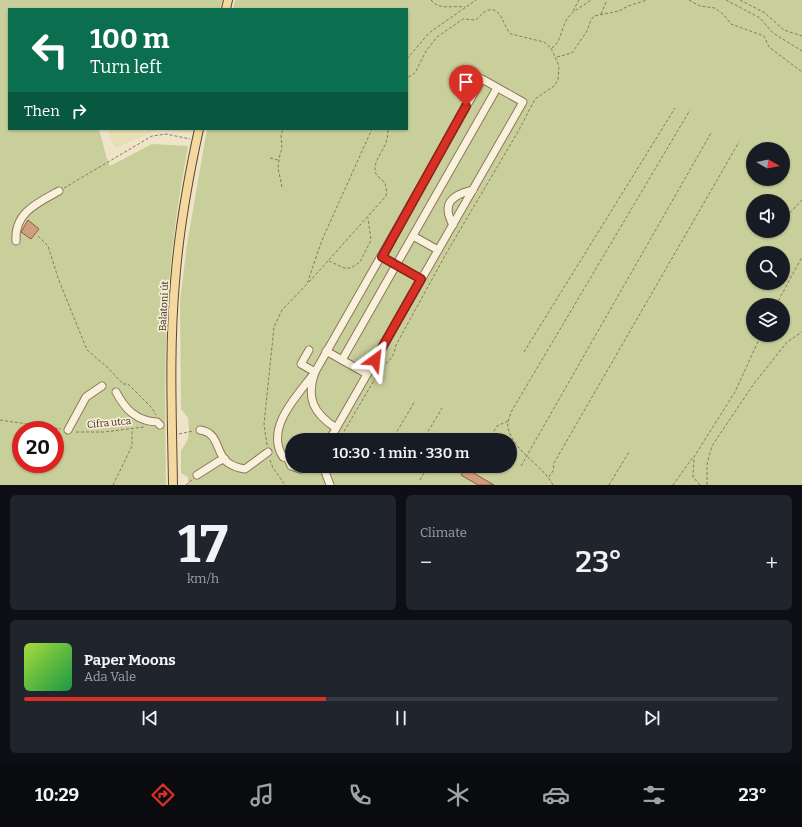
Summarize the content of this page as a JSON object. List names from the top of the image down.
{
  "streets": {
    "main road": ["Balatoni út"],
    "path": ["Cifra utca"]
  },
  "north": "right",
  "page": {
    "turn": ["100 m", "Turn left"],
    "then": "Then",
    "limit": "20",
    "trip": "10:30 · 1 min · 330 m",
    "tile": [
      ["17", "km/h"],
      "Climate"
    ],
    "heat": ["−", "23°", "+"],
    "song": ["Paper Moons", "Ada Vale"],
    "tabs": ["10:29", "23°"]
  }
}
